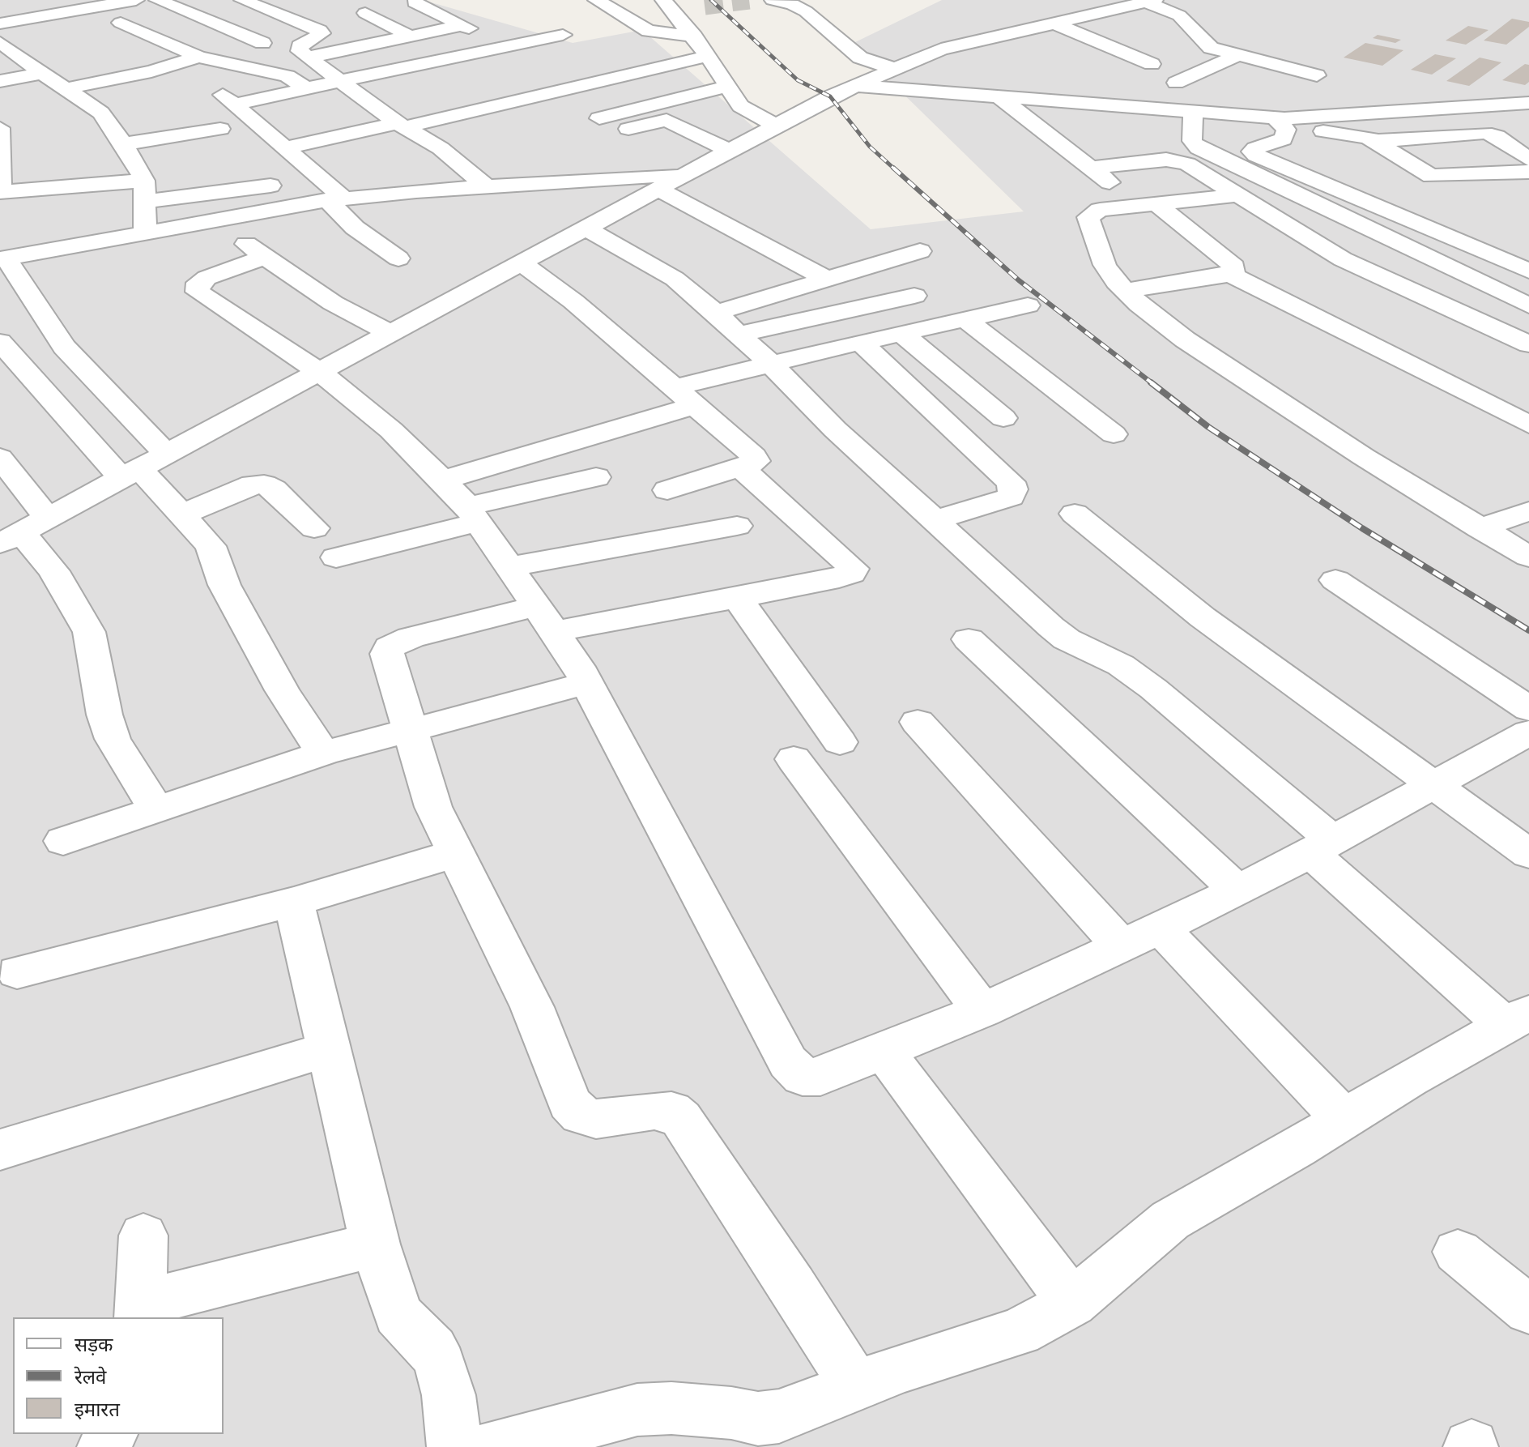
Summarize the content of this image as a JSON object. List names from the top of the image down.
{
  "legend": ["सड़क", "रेलवे", "इमारत"]
}
